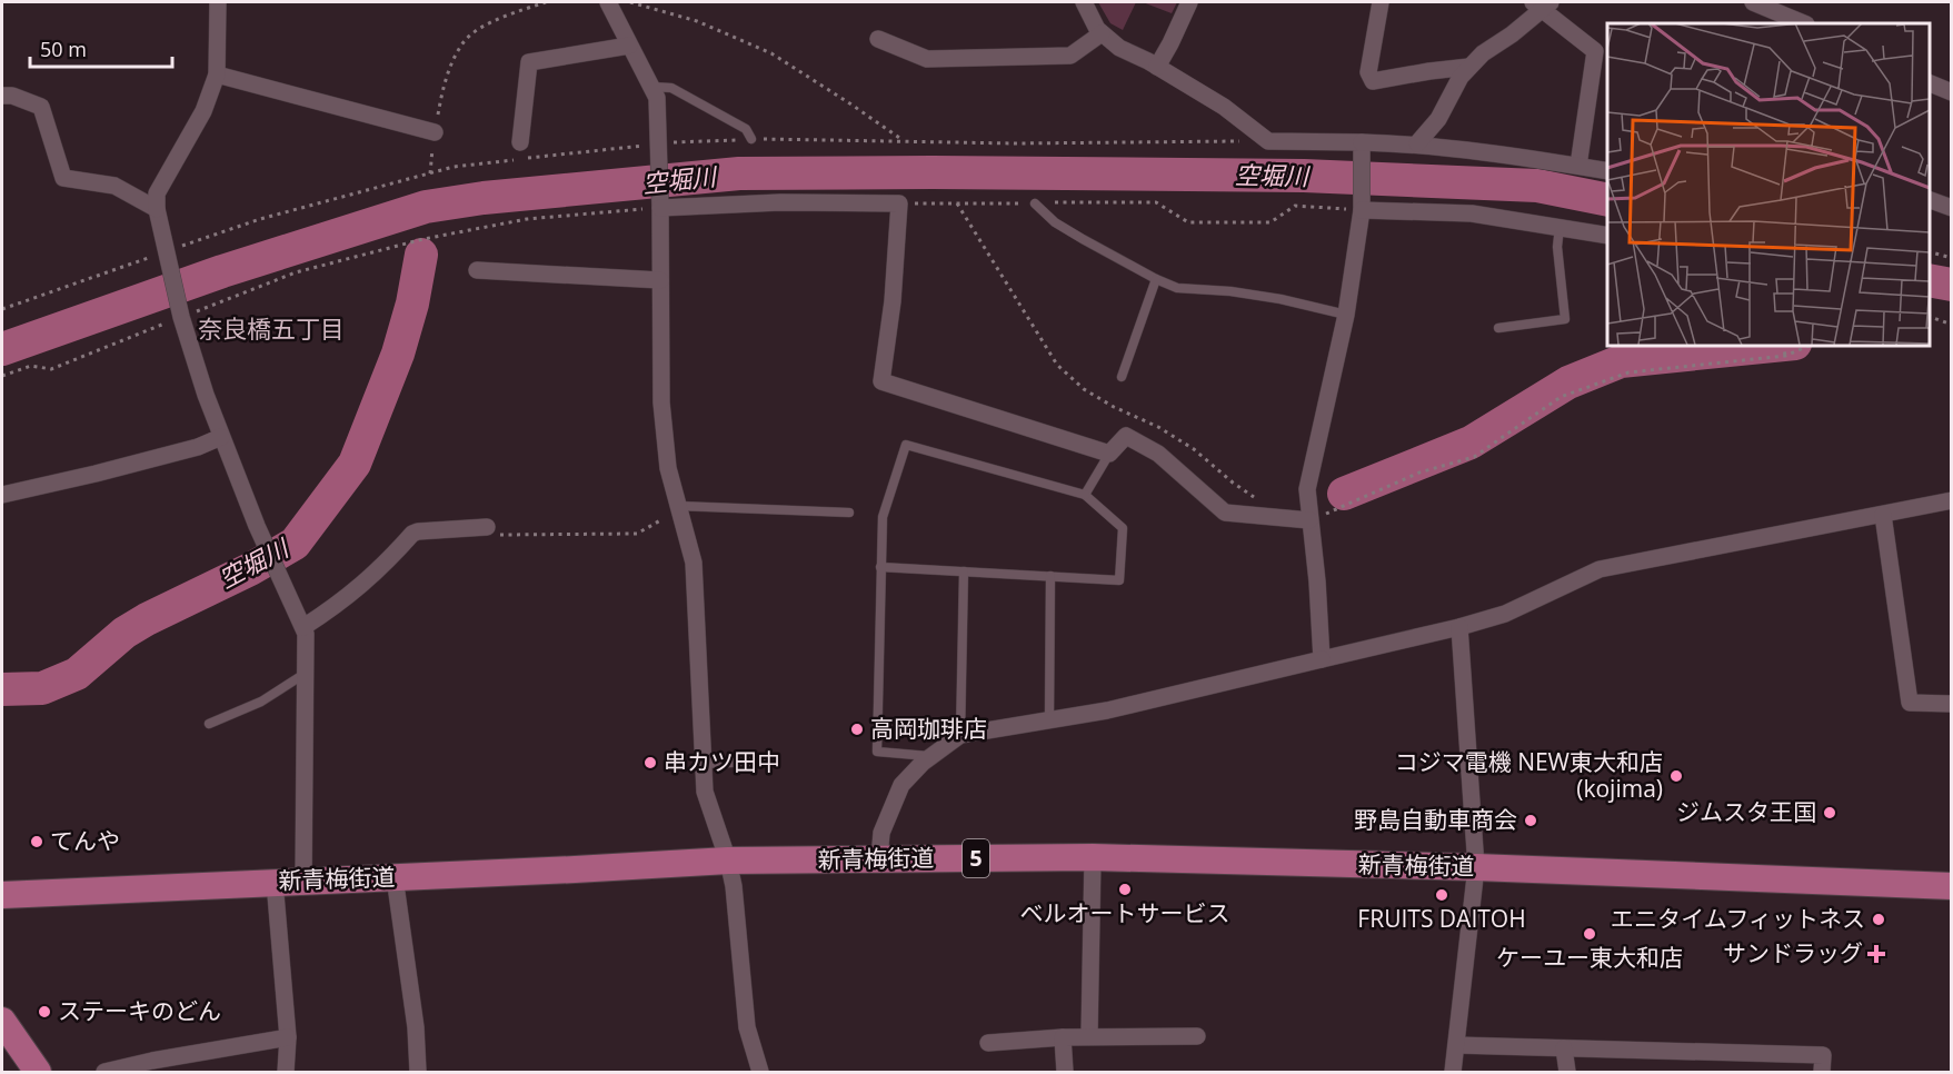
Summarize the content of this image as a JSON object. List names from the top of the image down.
{
  "streets": {
    "main road": ["5", "新青梅街道"]
  },
  "districts": ["奈良橋五丁目"],
  "water": ["空堀川"],
  "places": {
    "other": [
      "高岡珈琲店",
      "串カツ田中",
      "コジマ電機 NEW東大和店 (kojima)",
      "ジムスタ王国",
      "野島自動車商会",
      "てんや",
      "ベルオートサービス",
      "FRUITS DAITOH",
      "エニタイムフィットネス",
      "ケーユー東大和店",
      "ステーキのどん"
    ],
    "health": ["サンドラッグ"]
  },
  "scale_bar": "50 m"
}
